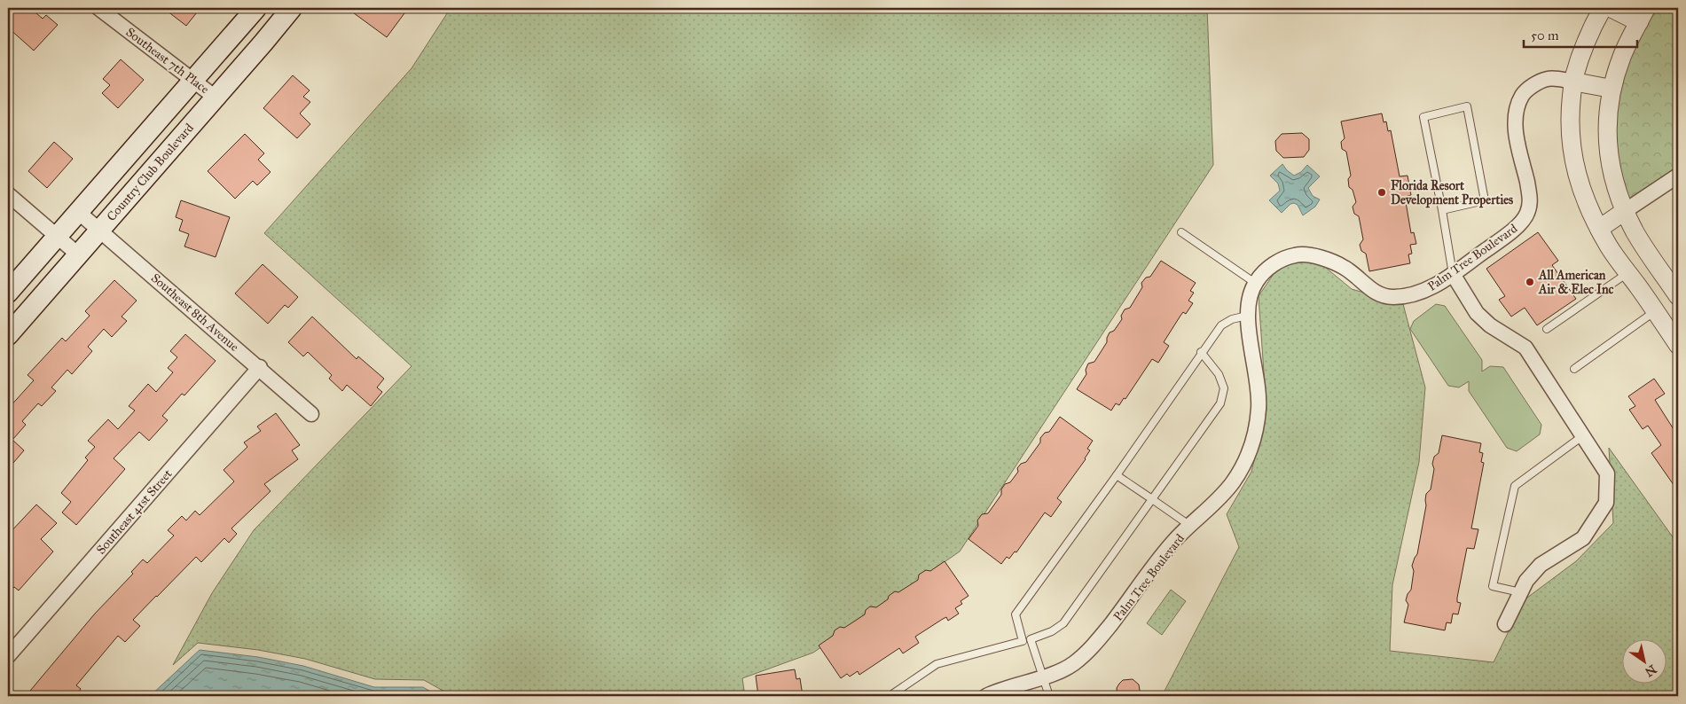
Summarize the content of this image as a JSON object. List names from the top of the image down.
{
  "streets": {
    "main road": ["Country Club Boulevard"],
    "street": [
      "Southeast 7th Place",
      "Palm Tree Boulevard",
      "Southeast 8th Avenue",
      "Southeast 41st Street"
    ]
  },
  "crossings": [
    ["Southeast 7th Place", "Country Club Boulevard"],
    ["Country Club Boulevard", "Southeast 8th Avenue"],
    ["Southeast 8th Avenue", "Southeast 41st Street"]
  ],
  "places": ["Florida Resort Development Properties", "All American Air & Elec Inc"],
  "scale_bar": "50 m",
  "north": "bottom right"
}
